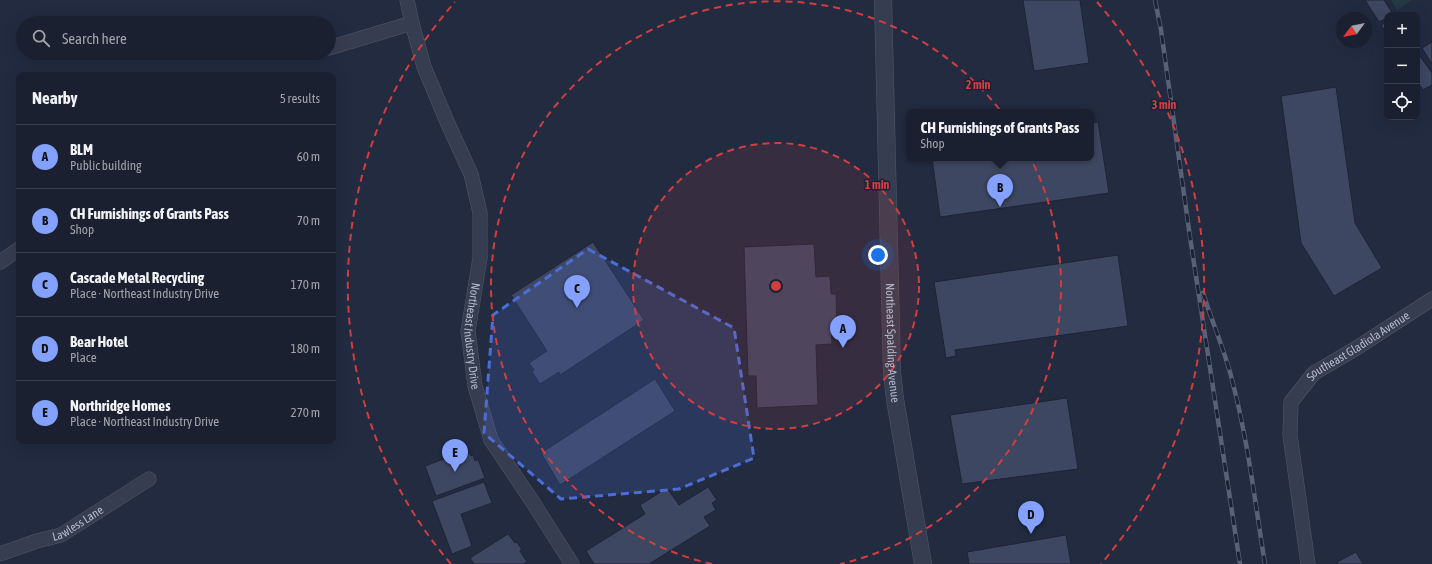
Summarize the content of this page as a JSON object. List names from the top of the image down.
{
  "streets": {
    "street": [
      "Northeast Industry Drive",
      "Northeast Spalding Avenue",
      "Southeast Gladiola Avenue",
      "Lawless Lane"
    ]
  },
  "north": "bottom left",
  "page": {
    "map_buttons": ["+", "−"],
    "search": "Search here",
    "heading": ["Nearby", "5 results"],
    "popup": ["CH Furnishings of Grants Pass", "Shop"],
    "list": [
      {
        "mark": "A",
        "name": "BLM",
        "note": "Public building",
        "value": "60 m"
      },
      {
        "mark": "B",
        "name": "CH Furnishings of Grants Pass",
        "note": "Shop",
        "value": "70 m"
      },
      {
        "mark": "C",
        "name": "Cascade Metal Recycling",
        "note": "Place · Northeast Industry Drive",
        "value": "170 m"
      },
      {
        "mark": "D",
        "name": "Bear Hotel",
        "note": "Place",
        "value": "180 m"
      },
      {
        "mark": "E",
        "name": "Northridge Homes",
        "note": "Place · Northeast Industry Drive",
        "value": "270 m"
      }
    ],
    "pins": [
      "B",
      "C",
      "A",
      "E",
      "D"
    ]
  },
  "rings": ["2 min", "3 min", "1 min"]
}
